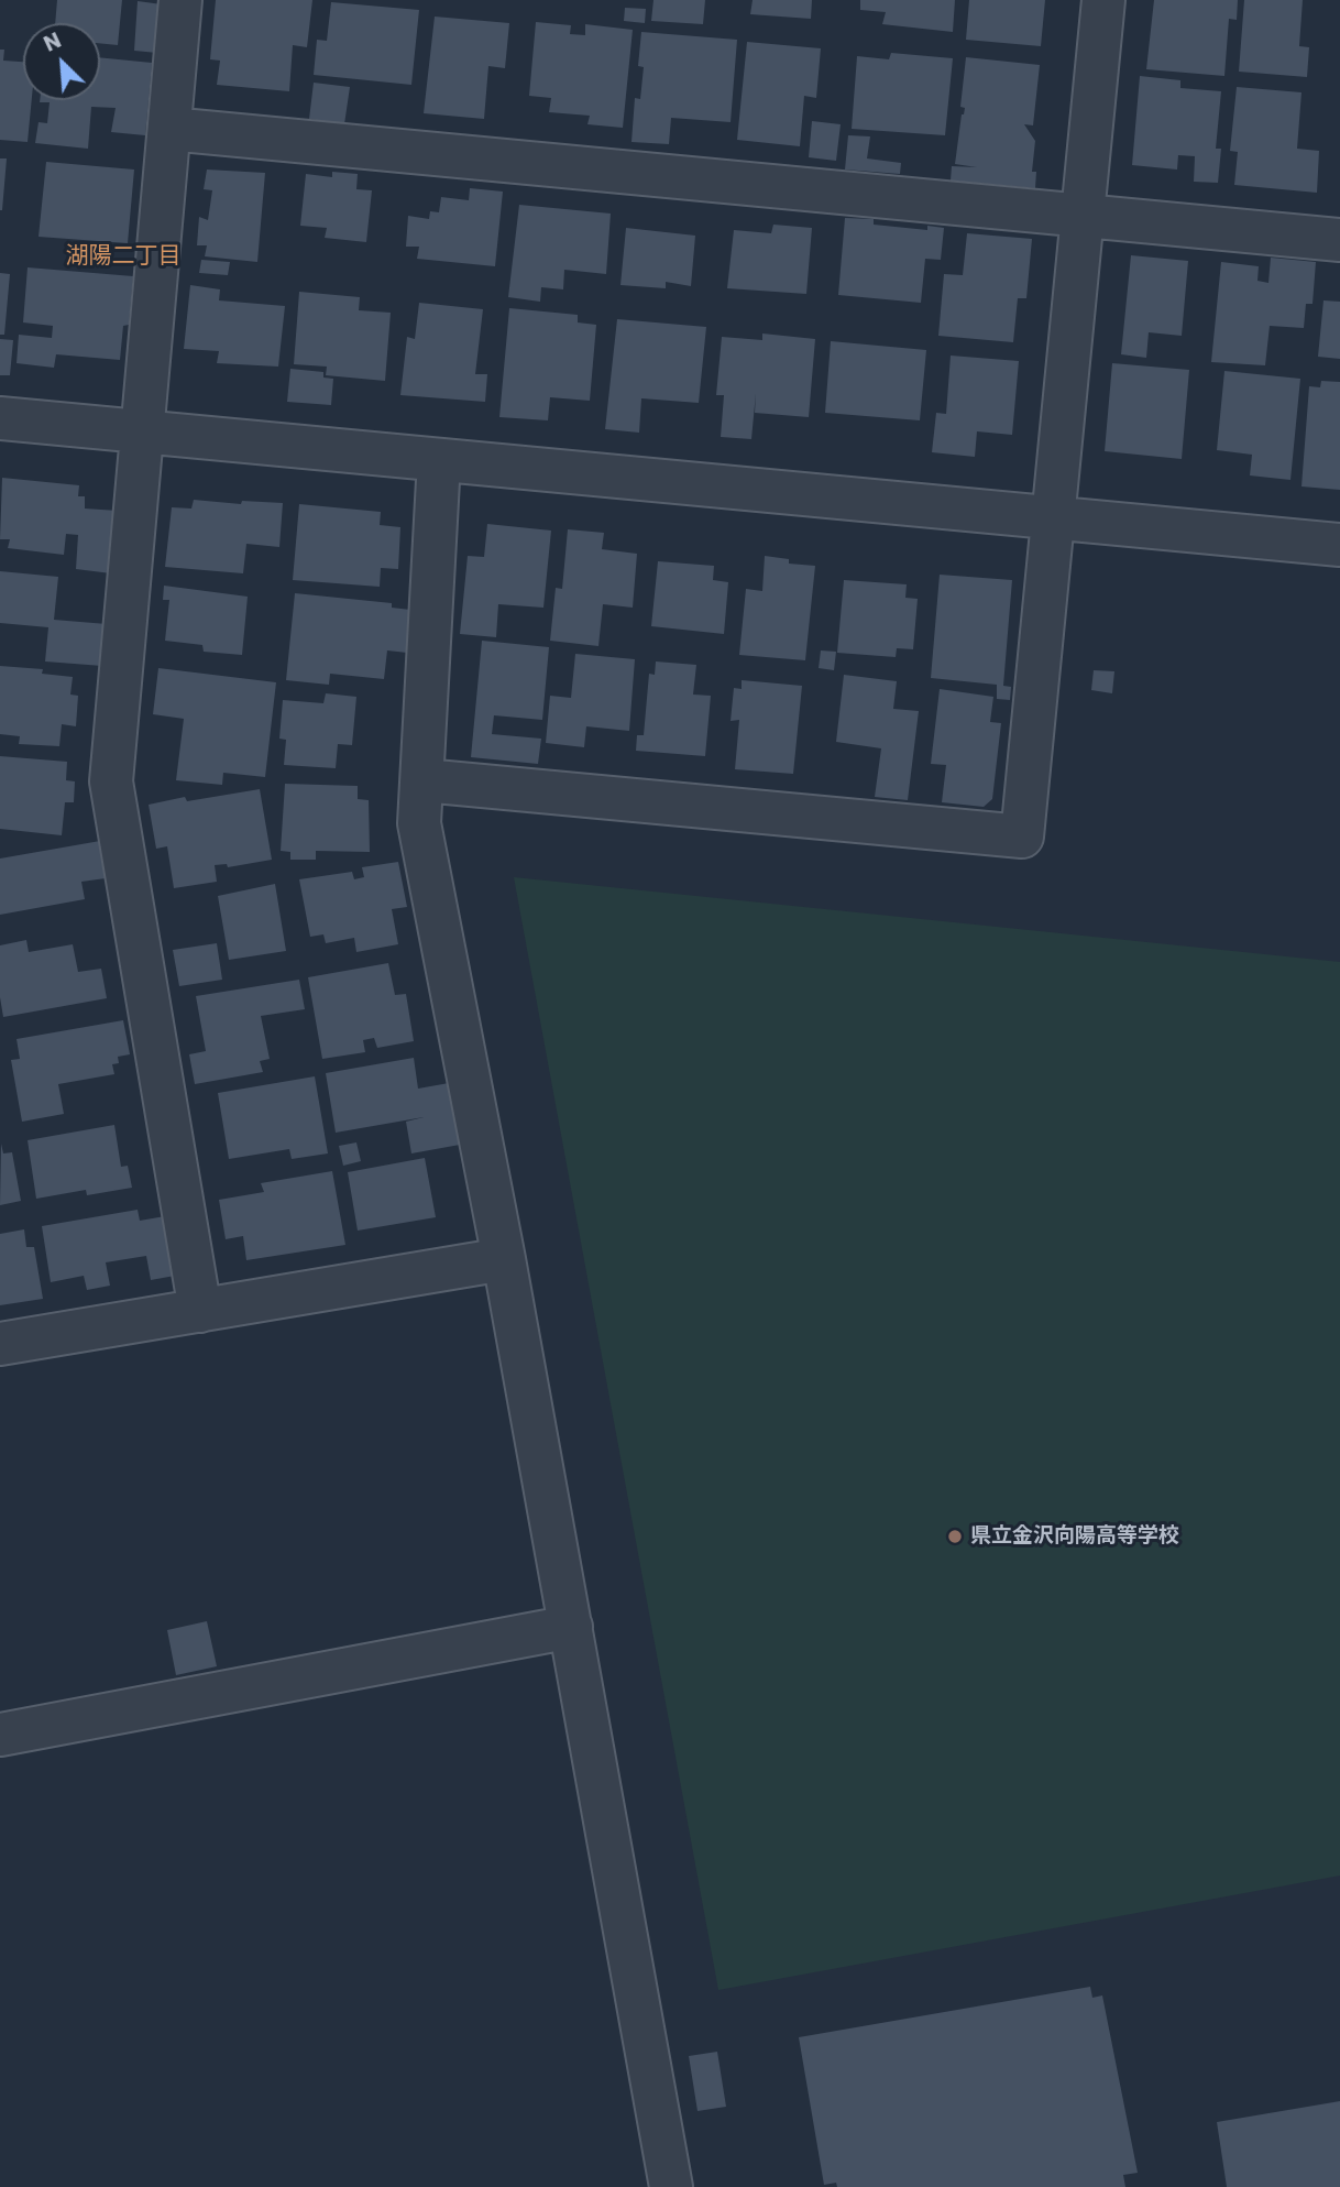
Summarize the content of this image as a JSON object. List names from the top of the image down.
{
  "districts": ["湖陽二丁目"],
  "places": ["県立金沢向陽高等学校"],
  "north": "top left"
}
